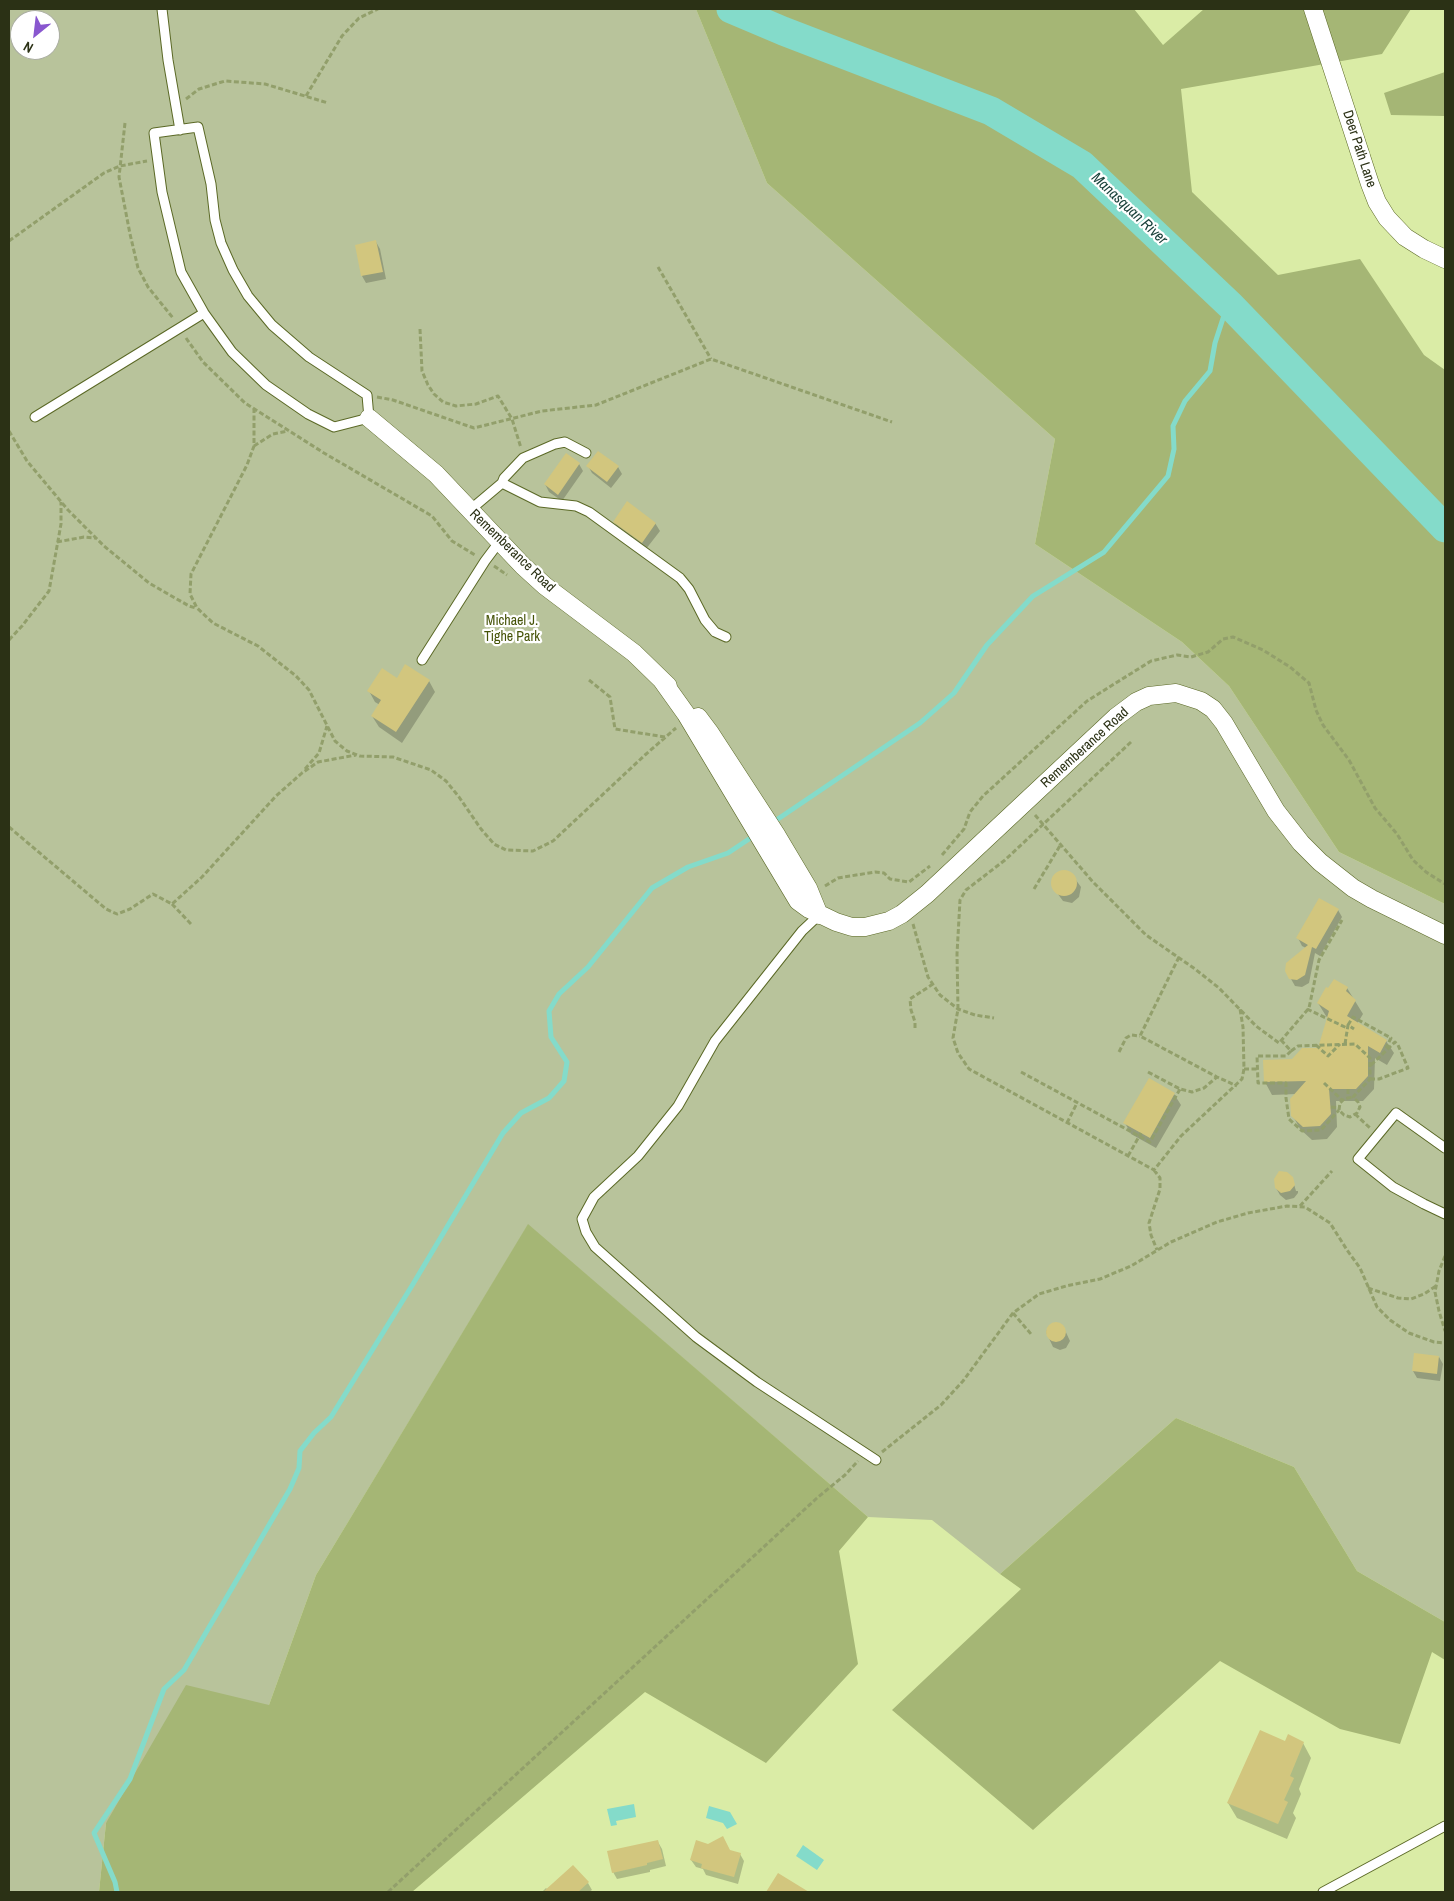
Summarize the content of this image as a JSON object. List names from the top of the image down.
{
  "streets": {
    "street": ["Deer Path Lane", "Rememberance Road"]
  },
  "water": ["Manasquan River"],
  "parks": ["Michael J. Tighe Park"],
  "north": "bottom left"
}
